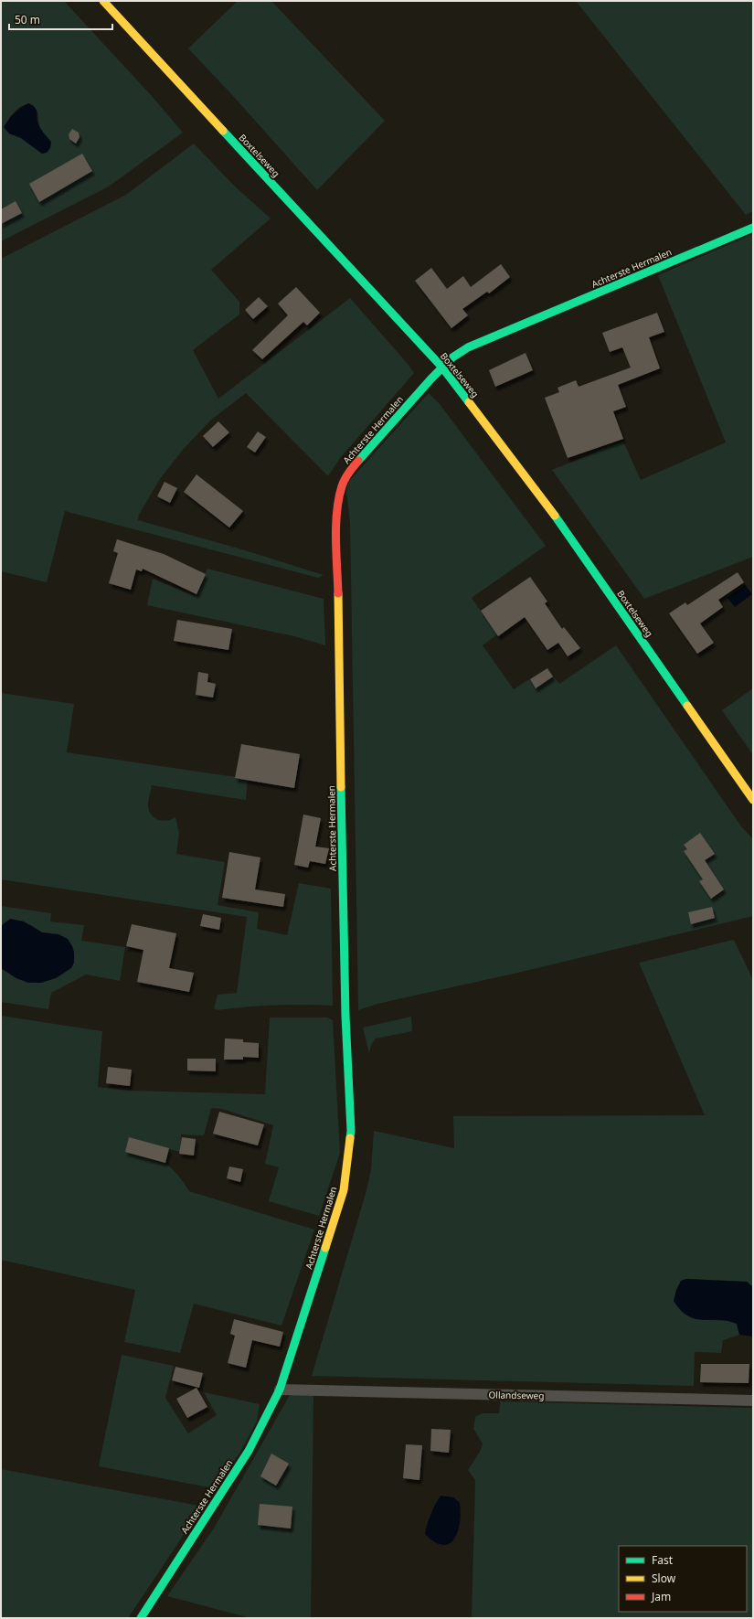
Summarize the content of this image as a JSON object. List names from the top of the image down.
{
  "streets": {
    "street": ["Boxtelseweg", "Achterste Hermalen", "Ollandseweg"]
  },
  "crossings": [
    ["Boxtelseweg", "Achterste Hermalen"],
    ["Achterste Hermalen", "Ollandseweg"]
  ],
  "legend": ["Fast", "Slow", "Jam"],
  "scale_bar": "50 m"
}
